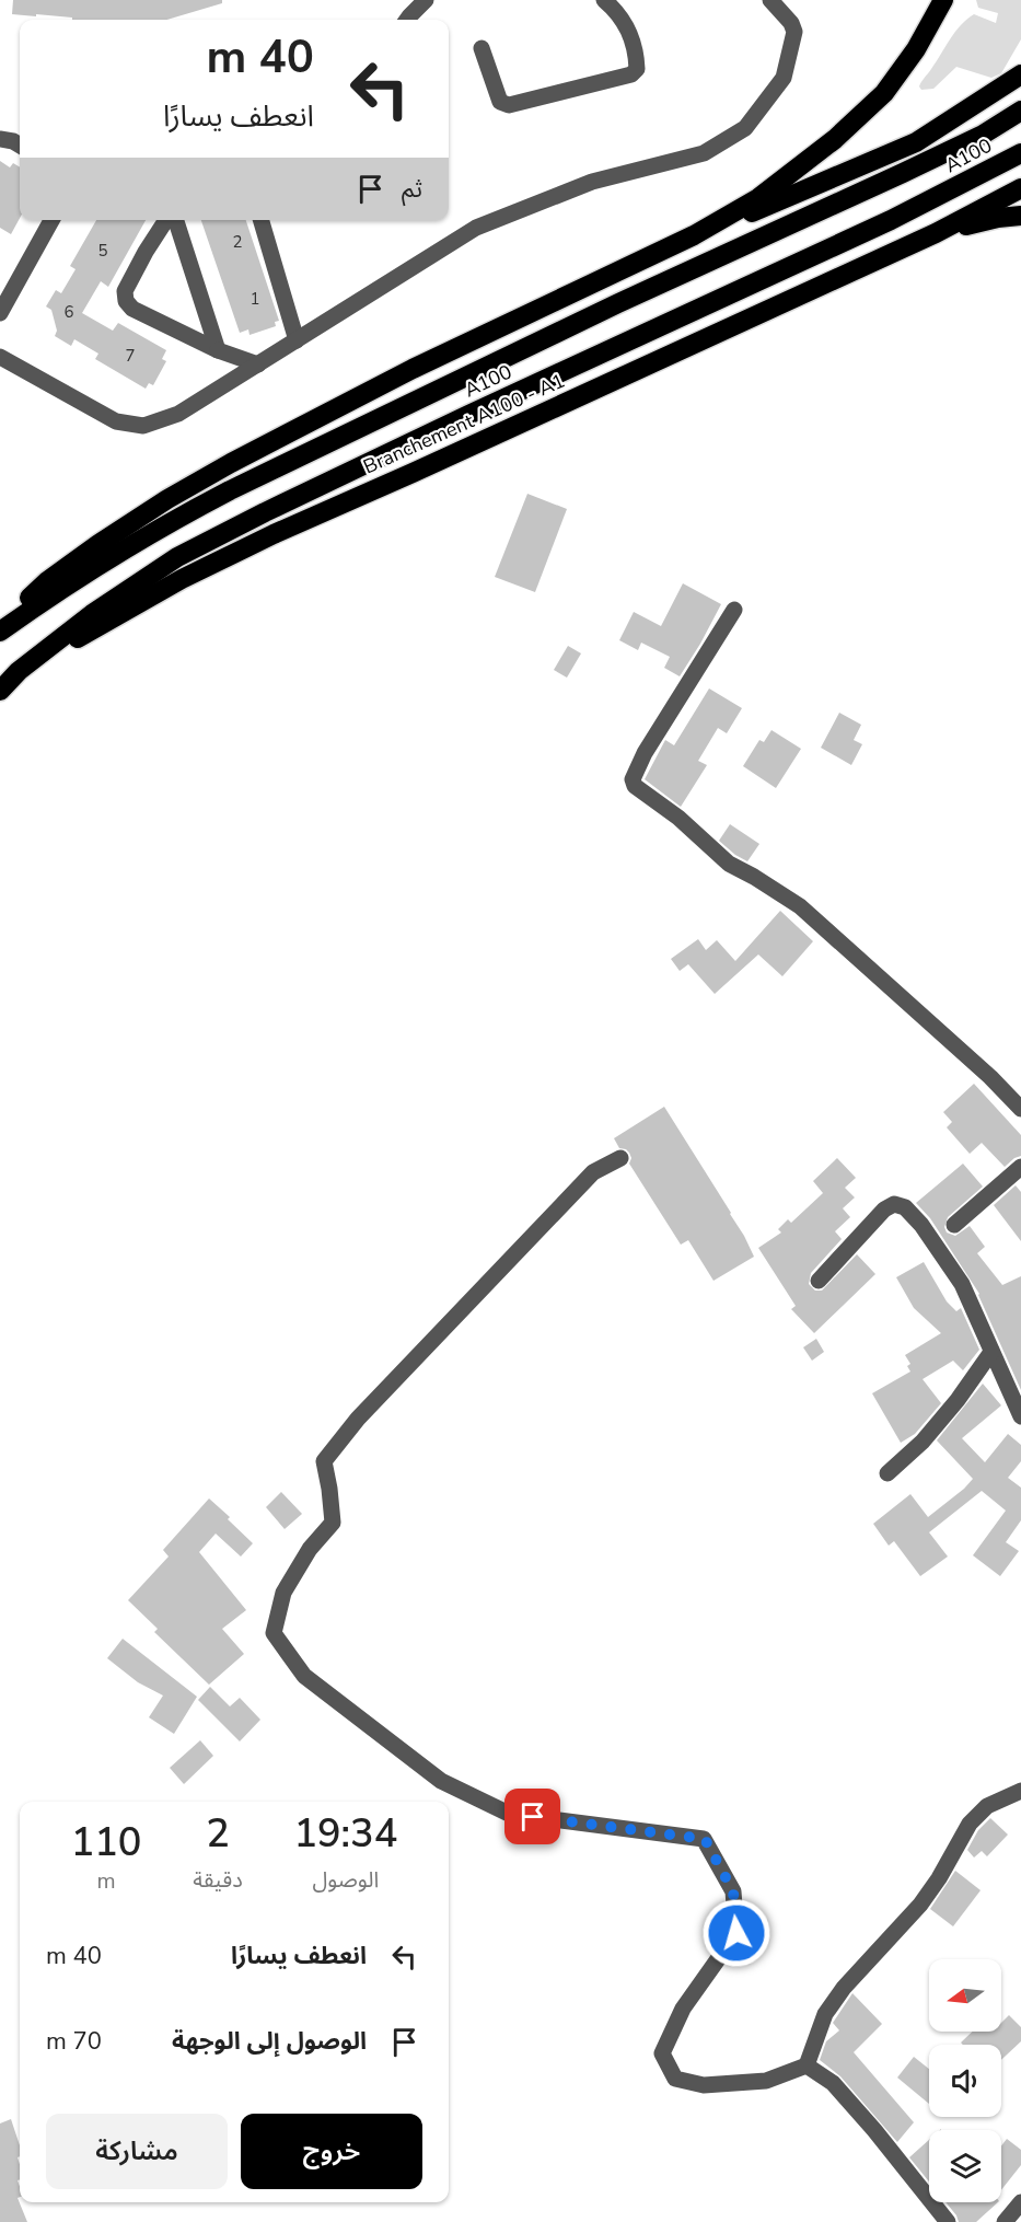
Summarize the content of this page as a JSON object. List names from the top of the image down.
{
  "streets": {
    "highway": ["A100", "Branchement A100 - A1"]
  },
  "crossings": [
    ["A100", "Branchement A100 - A1"]
  ],
  "house_numbers": [
    "2",
    "5",
    "1",
    "6",
    "7"
  ],
  "north": "left",
  "page": {
    "turn": ["40 m", "انعطف يسارًا"],
    "then": "ثم",
    "eta": [
      "19:34",
      "الوصول",
      "2",
      "دقيقة",
      "110",
      "m"
    ],
    "list": [
      {
        "name": "انعطف يسارًا",
        "value": "40 m"
      },
      {
        "name": "الوصول إلى الوجهة",
        "value": "70 m"
      }
    ],
    "buttons": ["خروج", "مشاركة"]
  }
}
